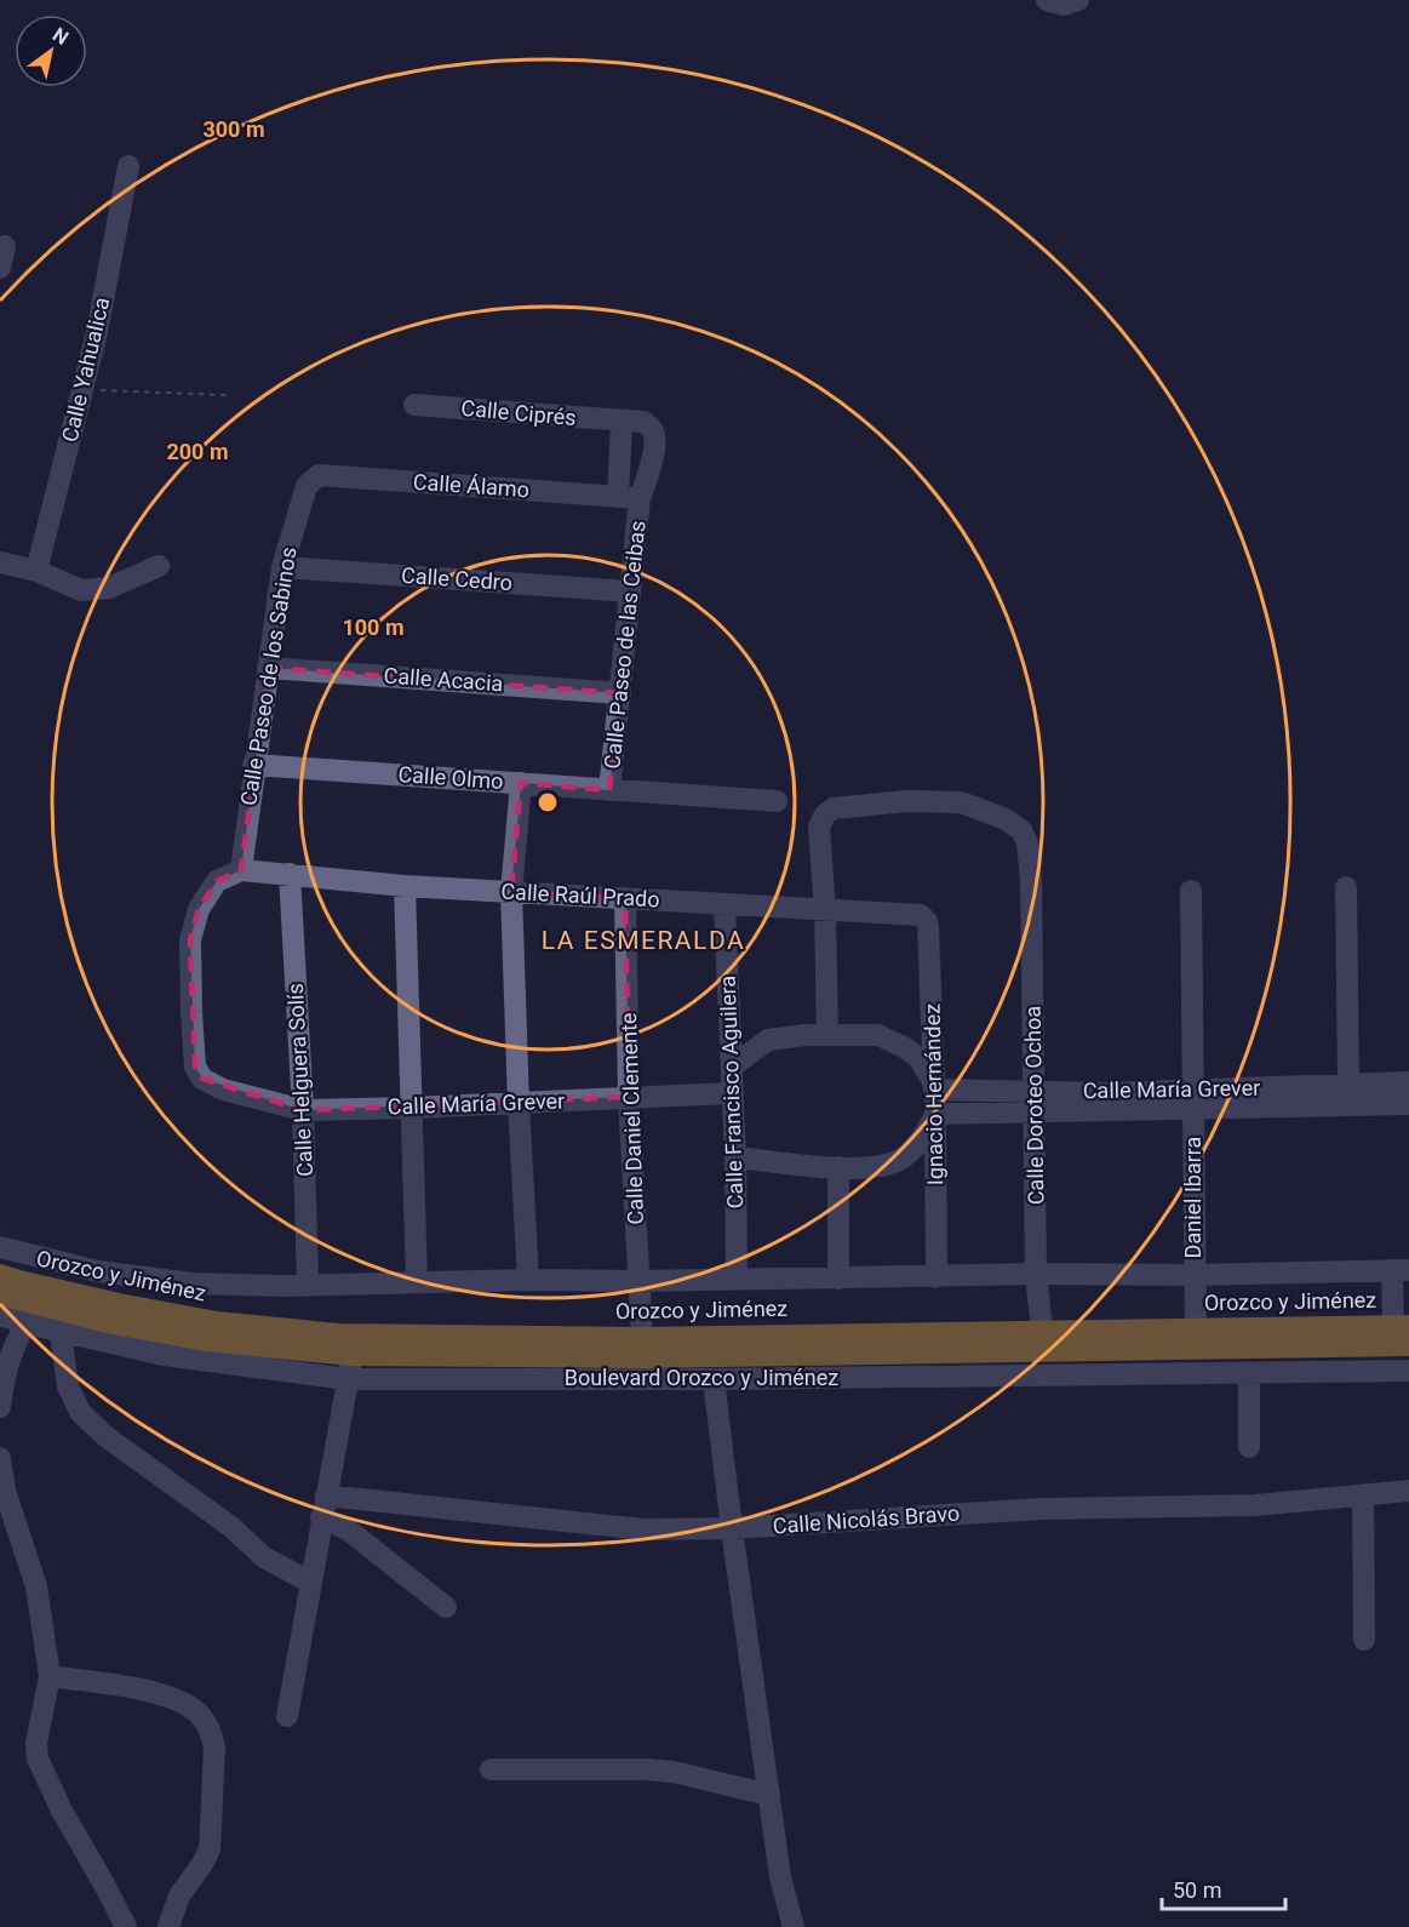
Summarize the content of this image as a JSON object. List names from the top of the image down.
{
  "streets": {
    "highway": ["Orozco y Jiménez"],
    "street": [
      "Calle Yahualica",
      "Calle Ciprés",
      "Calle Álamo",
      "Calle Cedro",
      "Calle Paseo de las Ceibas",
      "Calle Paseo de los Sabinos",
      "Calle Acacia",
      "Calle Olmo",
      "Calle Raúl Prado",
      "Calle Helguera Solís",
      "Calle María Grever",
      "Calle Francisco Aguilera",
      "Ignacio Hernández",
      "Calle Doroteo Ochoa",
      "Calle Daniel Clemente",
      "Daniel Ibarra",
      "Boulevard Orozco y Jiménez",
      "Calle Nicolás Bravo"
    ]
  },
  "crossings": [
    ["Calle Álamo", "Calle Paseo de las Ceibas"],
    ["Calle Álamo", "Calle Paseo de los Sabinos"],
    ["Calle Cedro", "Calle Paseo de las Ceibas"],
    ["Calle Cedro", "Calle Paseo de los Sabinos"],
    ["Calle Paseo de las Ceibas", "Calle Acacia"],
    ["Calle Paseo de las Ceibas", "Calle Olmo"],
    ["Calle Paseo de los Sabinos", "Calle Acacia"],
    ["Calle Paseo de los Sabinos", "Calle Olmo"],
    ["Calle Paseo de los Sabinos", "Calle Raúl Prado"],
    ["Calle Paseo de los Sabinos", "Calle María Grever"],
    ["Calle Raúl Prado", "Calle Helguera Solís"],
    ["Calle Raúl Prado", "Calle María Grever"],
    ["Calle Raúl Prado", "Calle Francisco Aguilera"],
    ["Calle Raúl Prado", "Ignacio Hernández"],
    ["Calle Raúl Prado", "Calle Doroteo Ochoa"],
    ["Calle Raúl Prado", "Calle Daniel Clemente"],
    ["Calle Helguera Solís", "Calle María Grever"],
    ["Calle María Grever", "Calle Francisco Aguilera"],
    ["Calle María Grever", "Ignacio Hernández"],
    ["Calle María Grever", "Calle Doroteo Ochoa"],
    ["Calle María Grever", "Calle Daniel Clemente"],
    ["Calle María Grever", "Daniel Ibarra"],
    ["Calle Francisco Aguilera", "Ignacio Hernández"],
    ["Calle Doroteo Ochoa", "Orozco y Jiménez"],
    ["Calle Daniel Clemente", "Orozco y Jiménez"],
    ["Daniel Ibarra", "Orozco y Jiménez"]
  ],
  "districts": ["LA ESMERALDA"],
  "scale_bar": "50 m",
  "north": "top right",
  "rings": ["300 m", "200 m", "100 m"]
}
